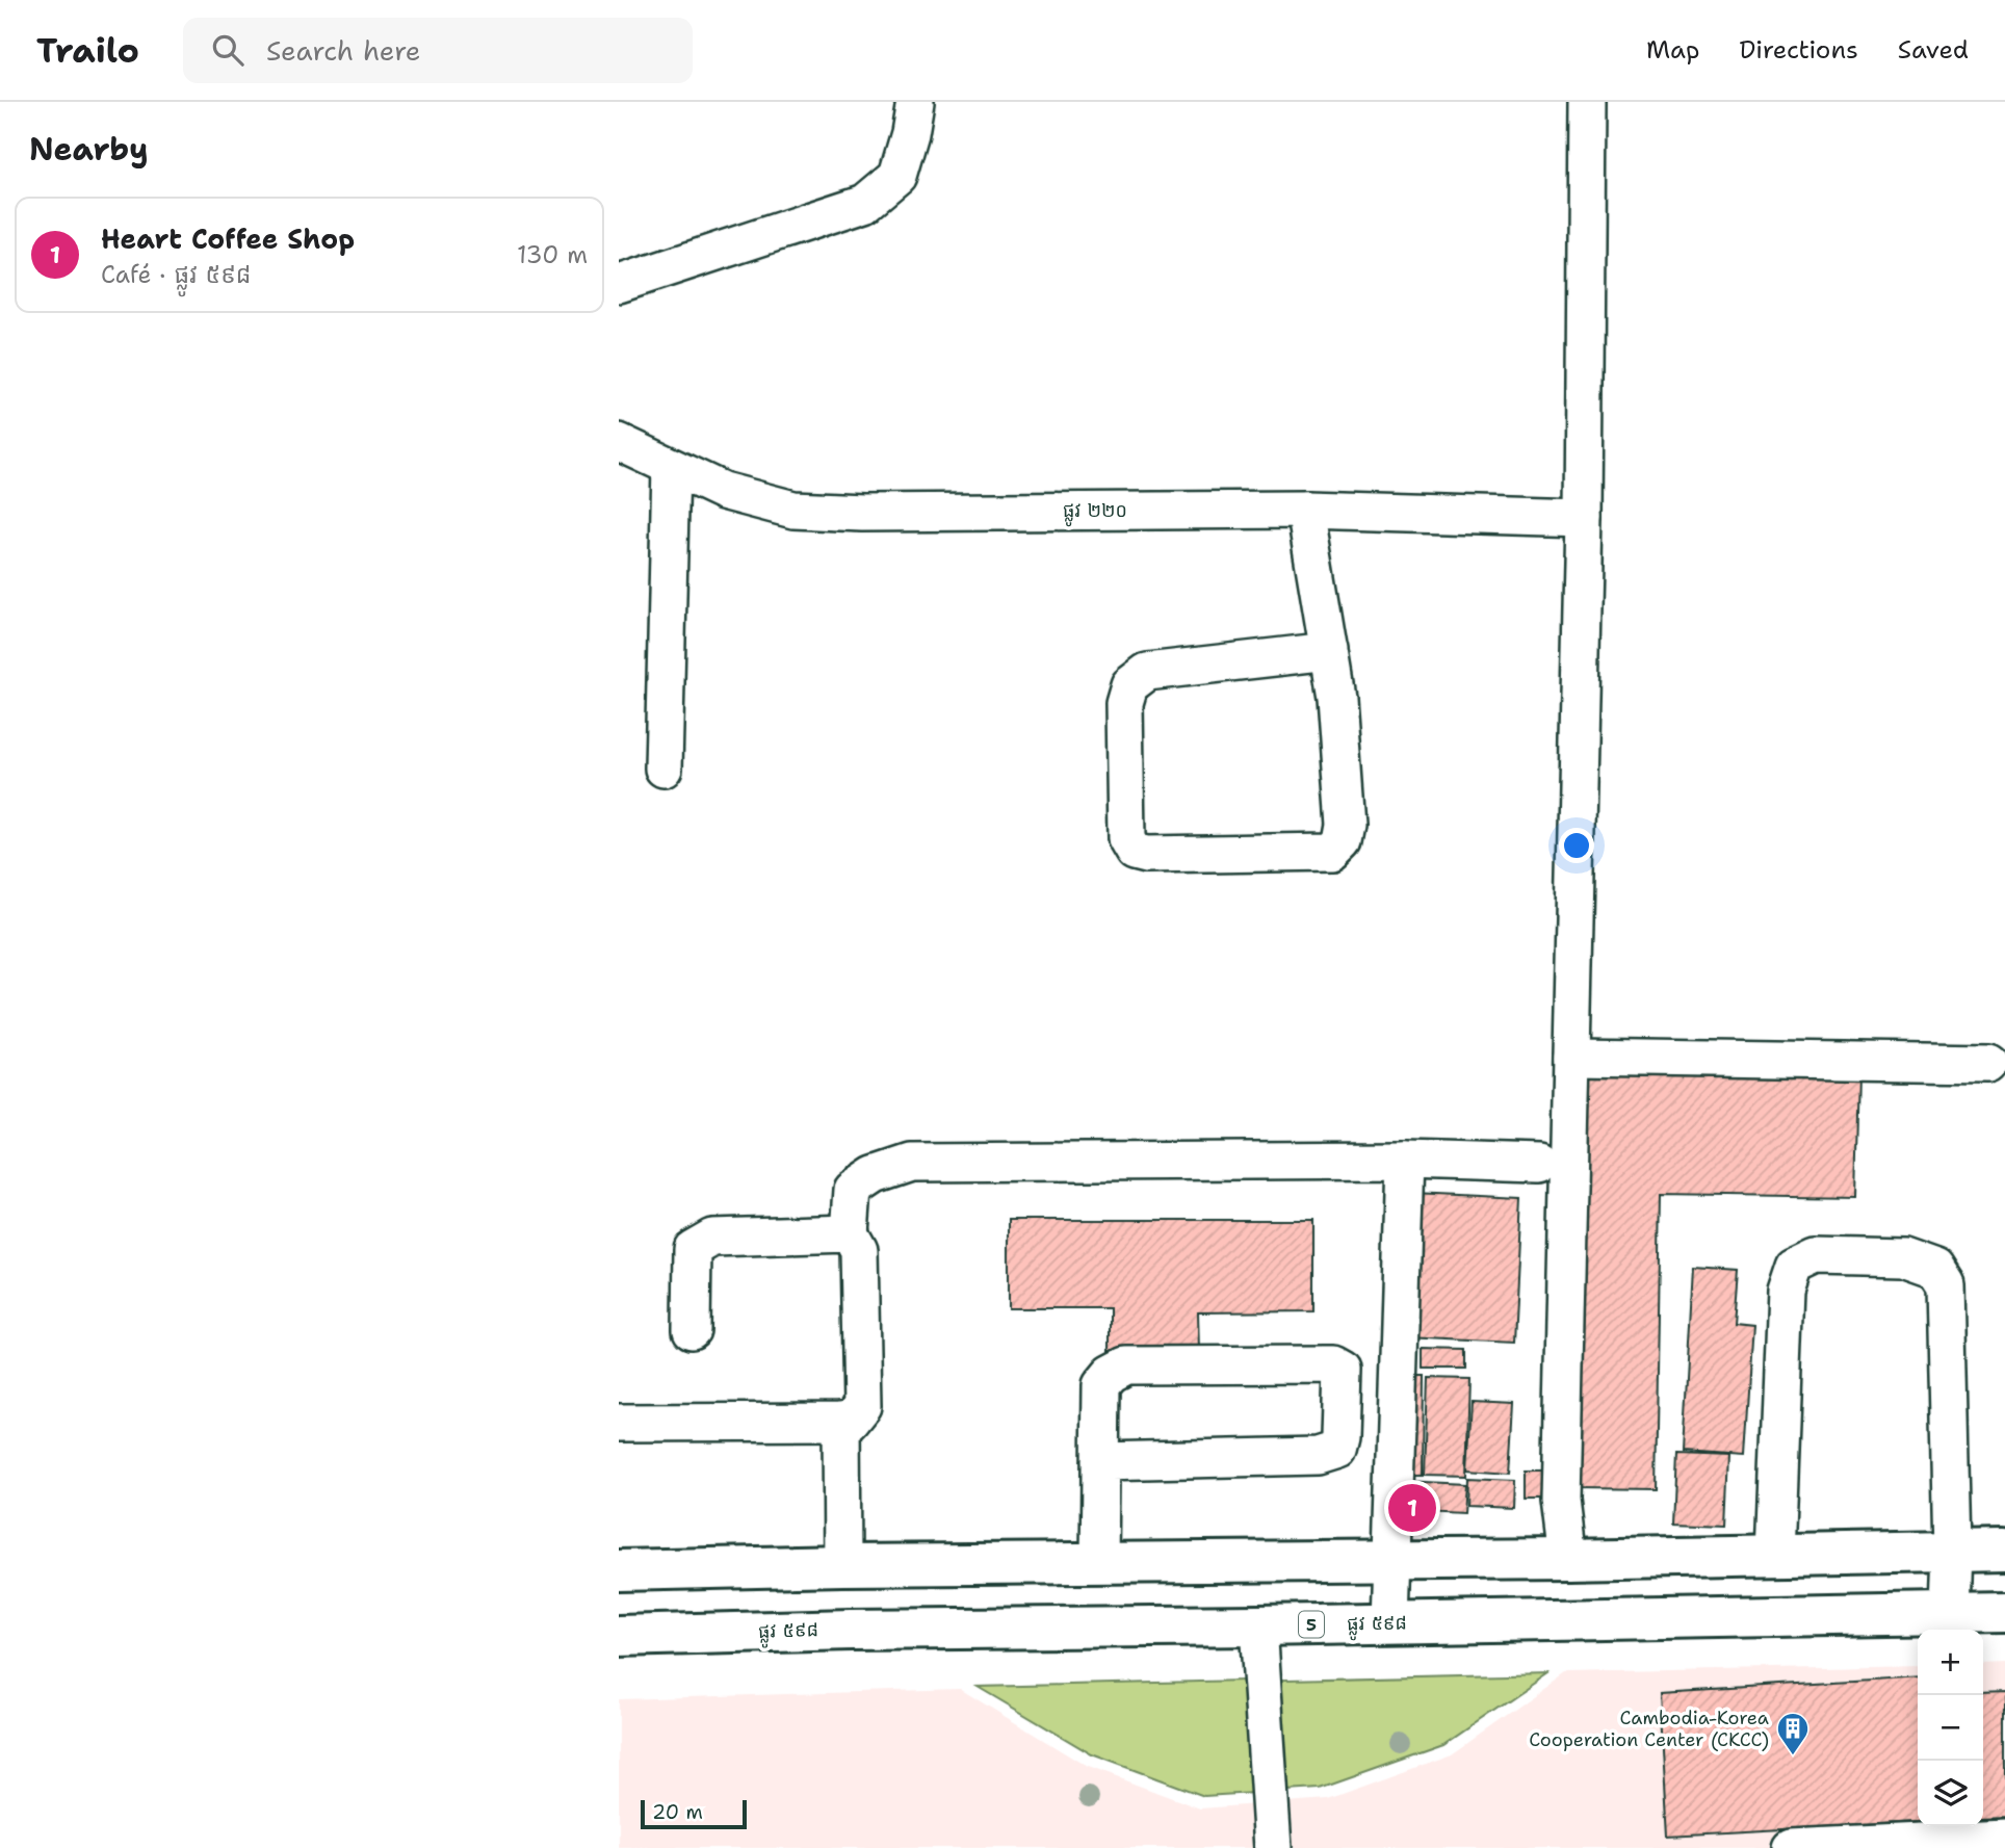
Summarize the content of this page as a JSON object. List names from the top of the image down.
{
  "streets": {
    "main road": ["ផ្លូវ ៥៩៨", "5"],
    "lane": ["ផ្លូវ ២២០"]
  },
  "places": {
    "building": ["Cambodia-Korea Cooperation Center (CKCC)"]
  },
  "scale_bar": "20 m",
  "page": {
    "header": "Trailo",
    "search": "Search here",
    "nav": ["Map", "Directions", "Saved"],
    "heading": "Nearby",
    "list": [
      {
        "mark": "1",
        "name": "Heart Coffee Shop",
        "note": "Café · ផ្លូវ ៥៩៨",
        "value": "130 m"
      }
    ],
    "pins": "1",
    "map_buttons": ["+", "−"],
    "scale": "20 m"
  }
}
